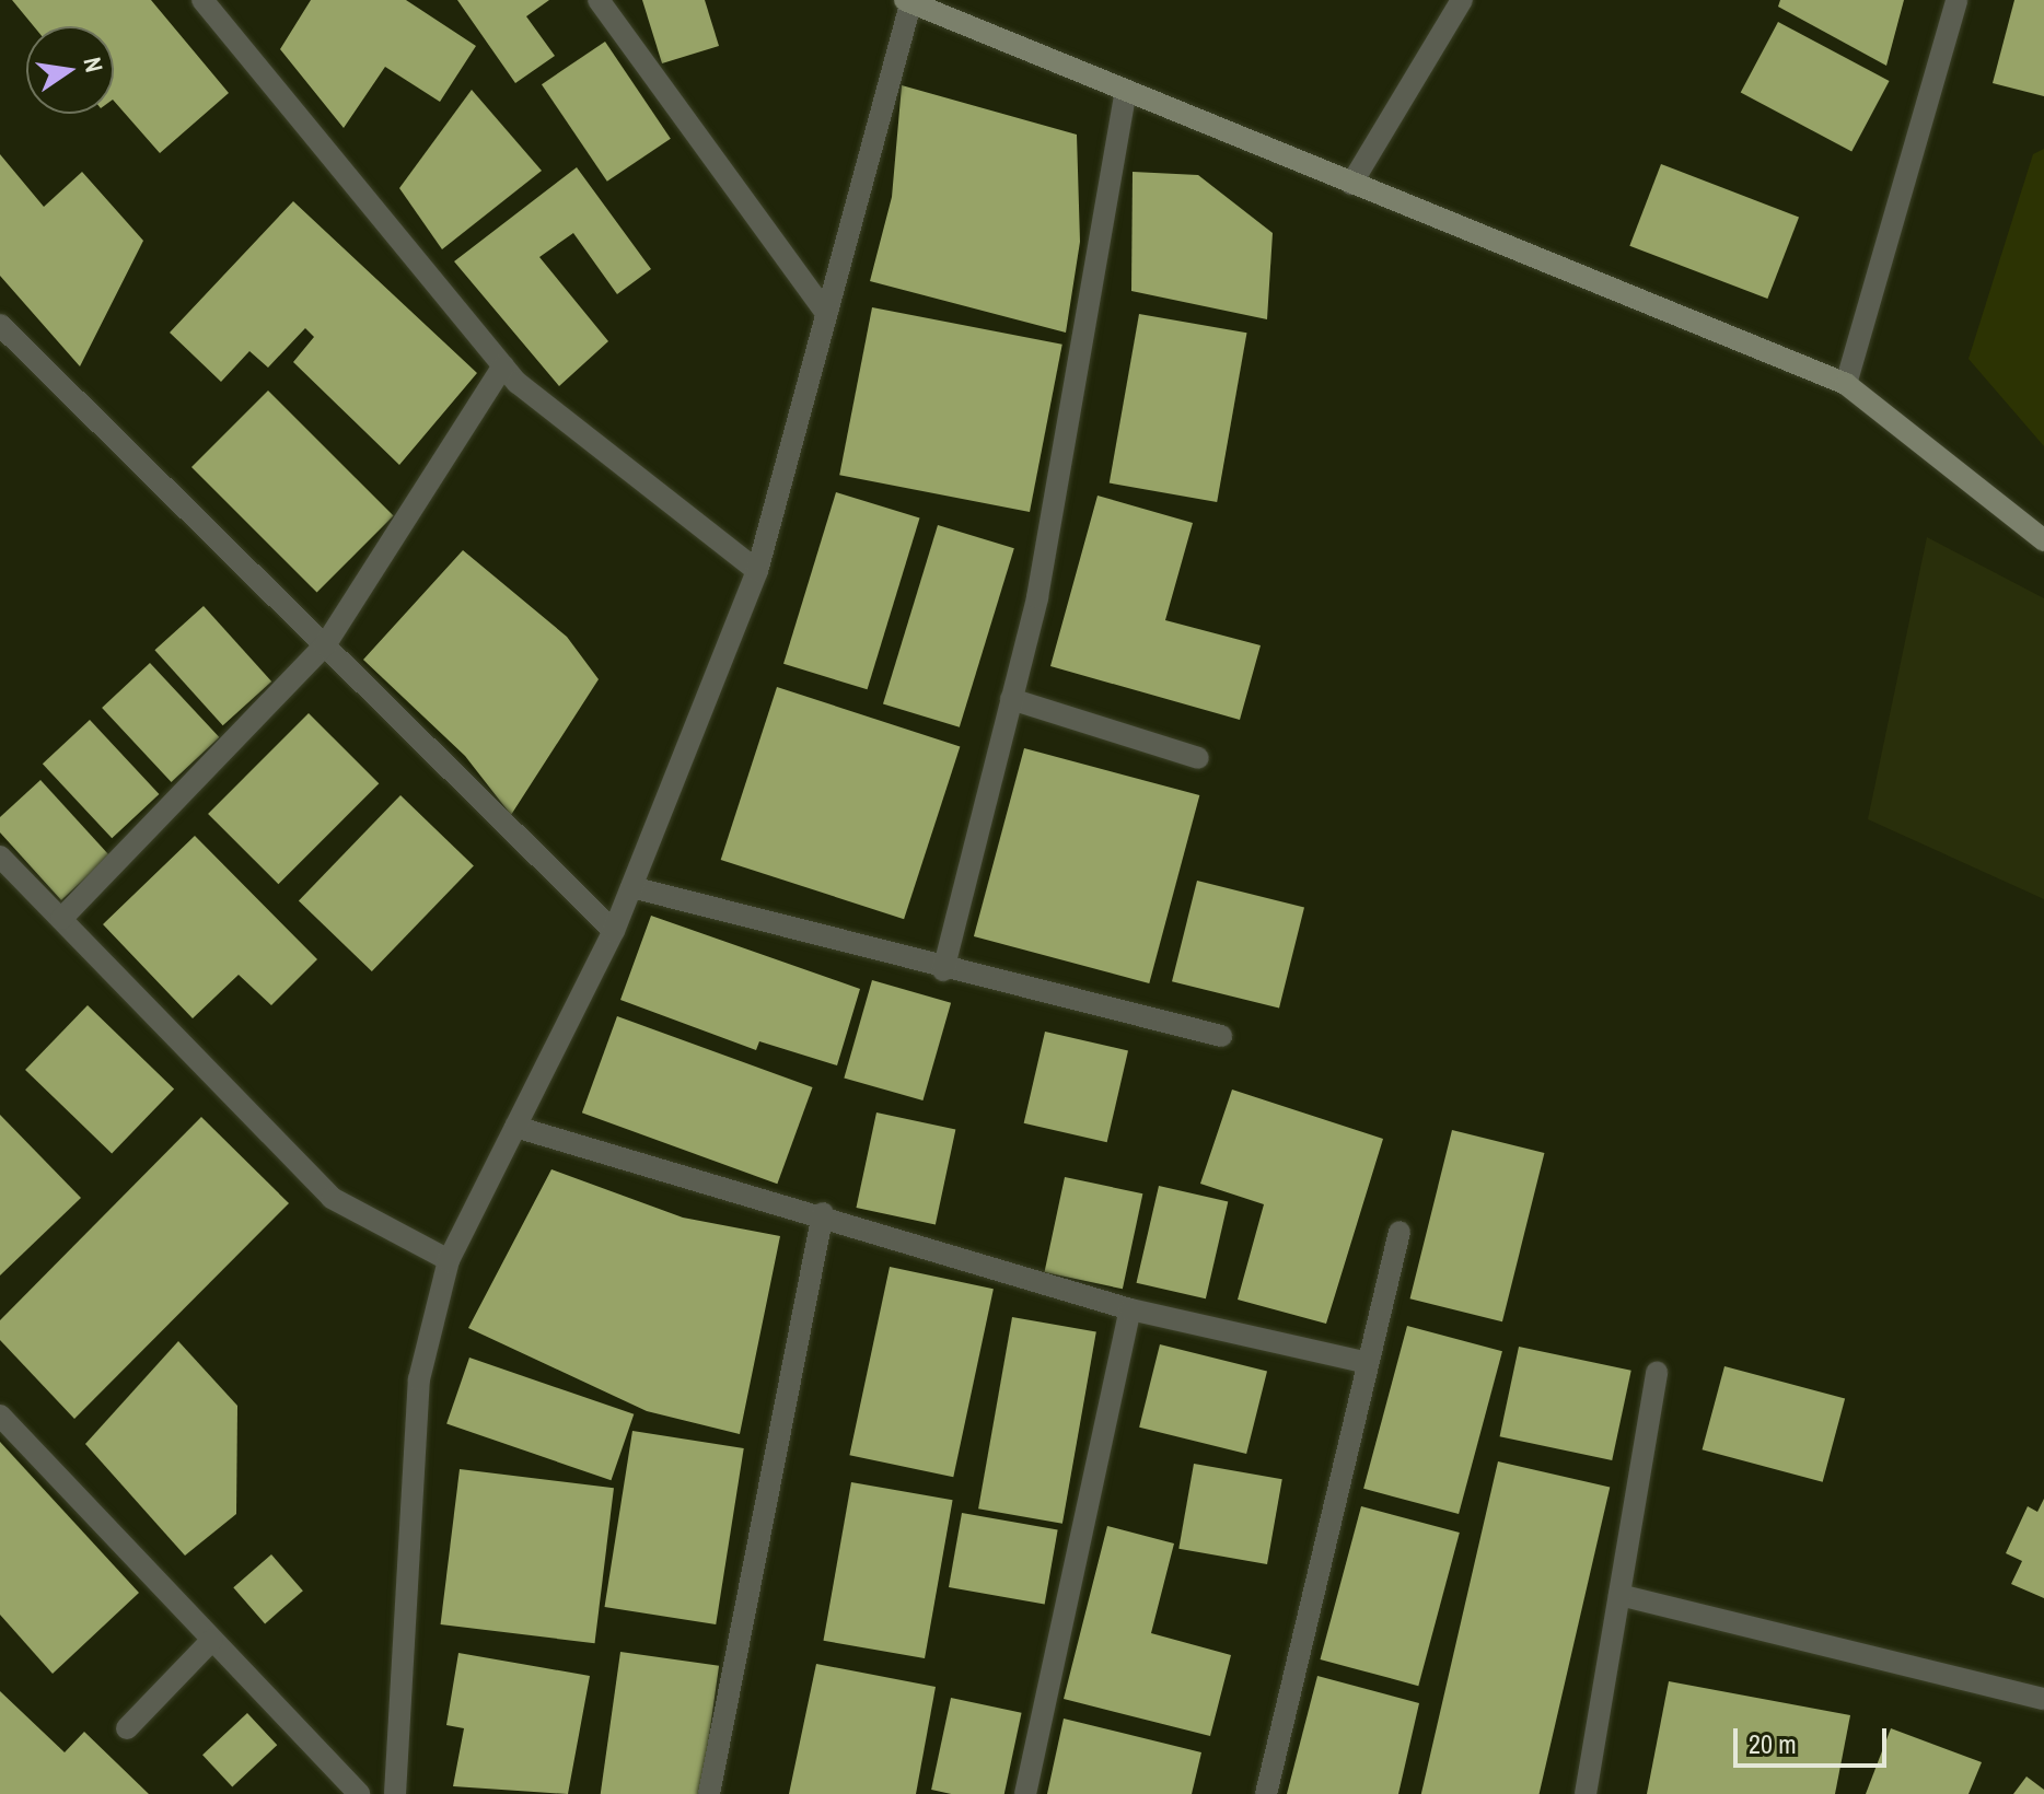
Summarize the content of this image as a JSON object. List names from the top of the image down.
{
  "scale_bar": "20 m",
  "north": "right"
}
